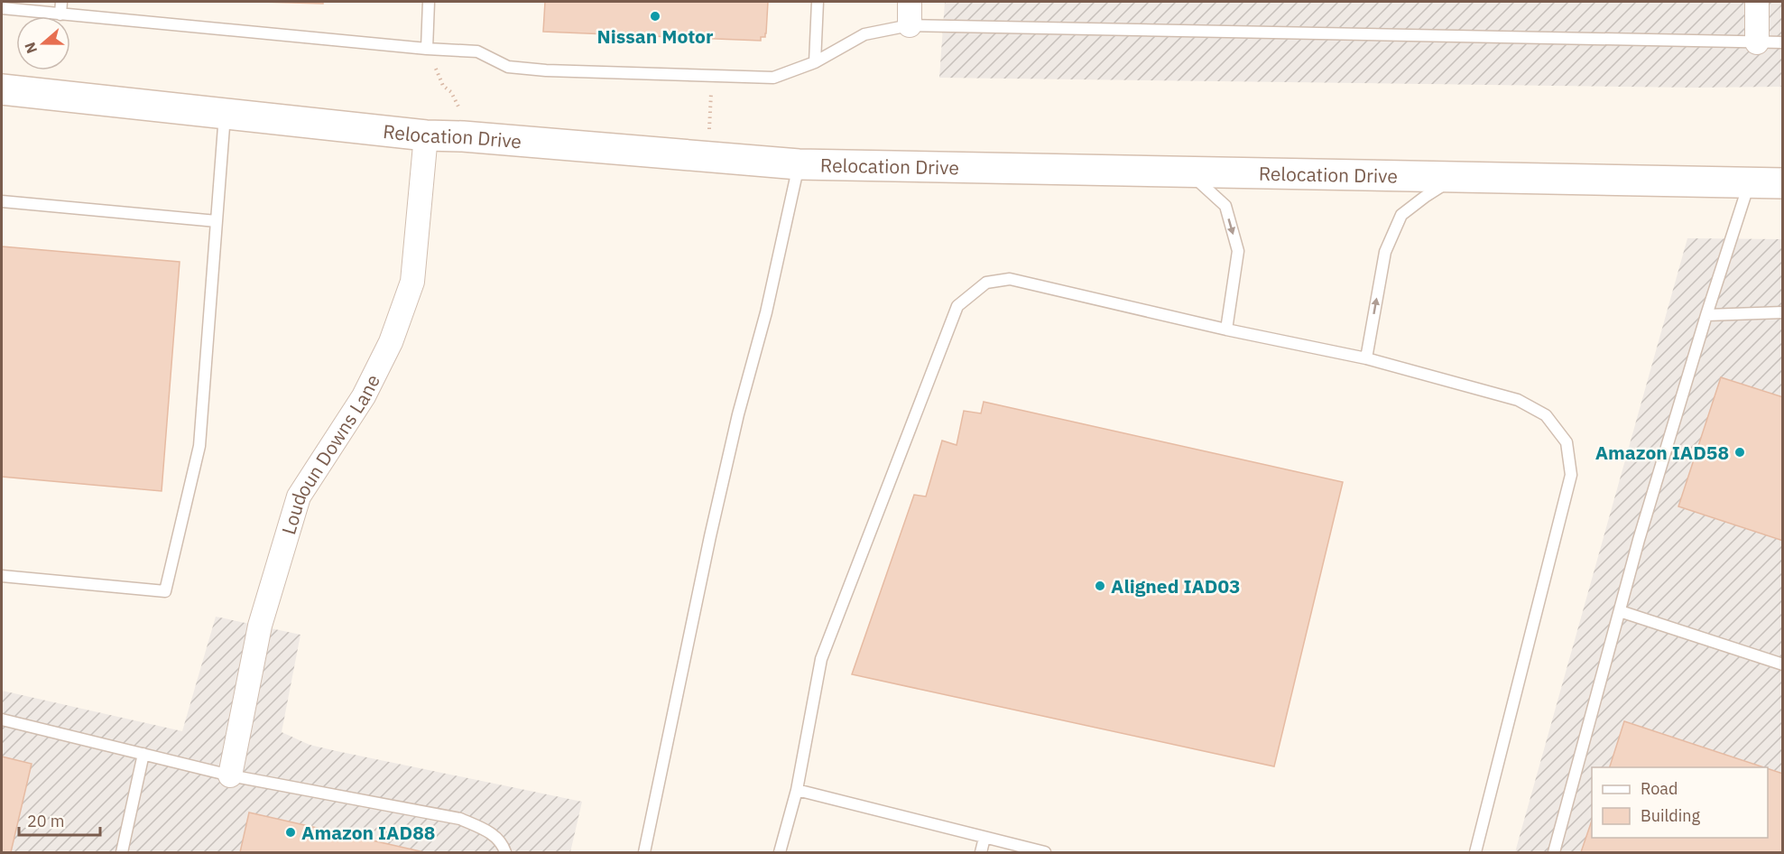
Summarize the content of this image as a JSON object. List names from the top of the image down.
{
  "streets": {
    "street": ["Relocation Drive", "Loudoun Downs Lane"]
  },
  "crossings": [
    ["Relocation Drive", "Loudoun Downs Lane"]
  ],
  "places": [
    "Nissan Motor",
    "Amazon IAD58",
    "Aligned IAD03",
    "Amazon IAD88"
  ],
  "legend": ["Road", "Building"],
  "scale_bar": "20 m",
  "north": "left"
}
